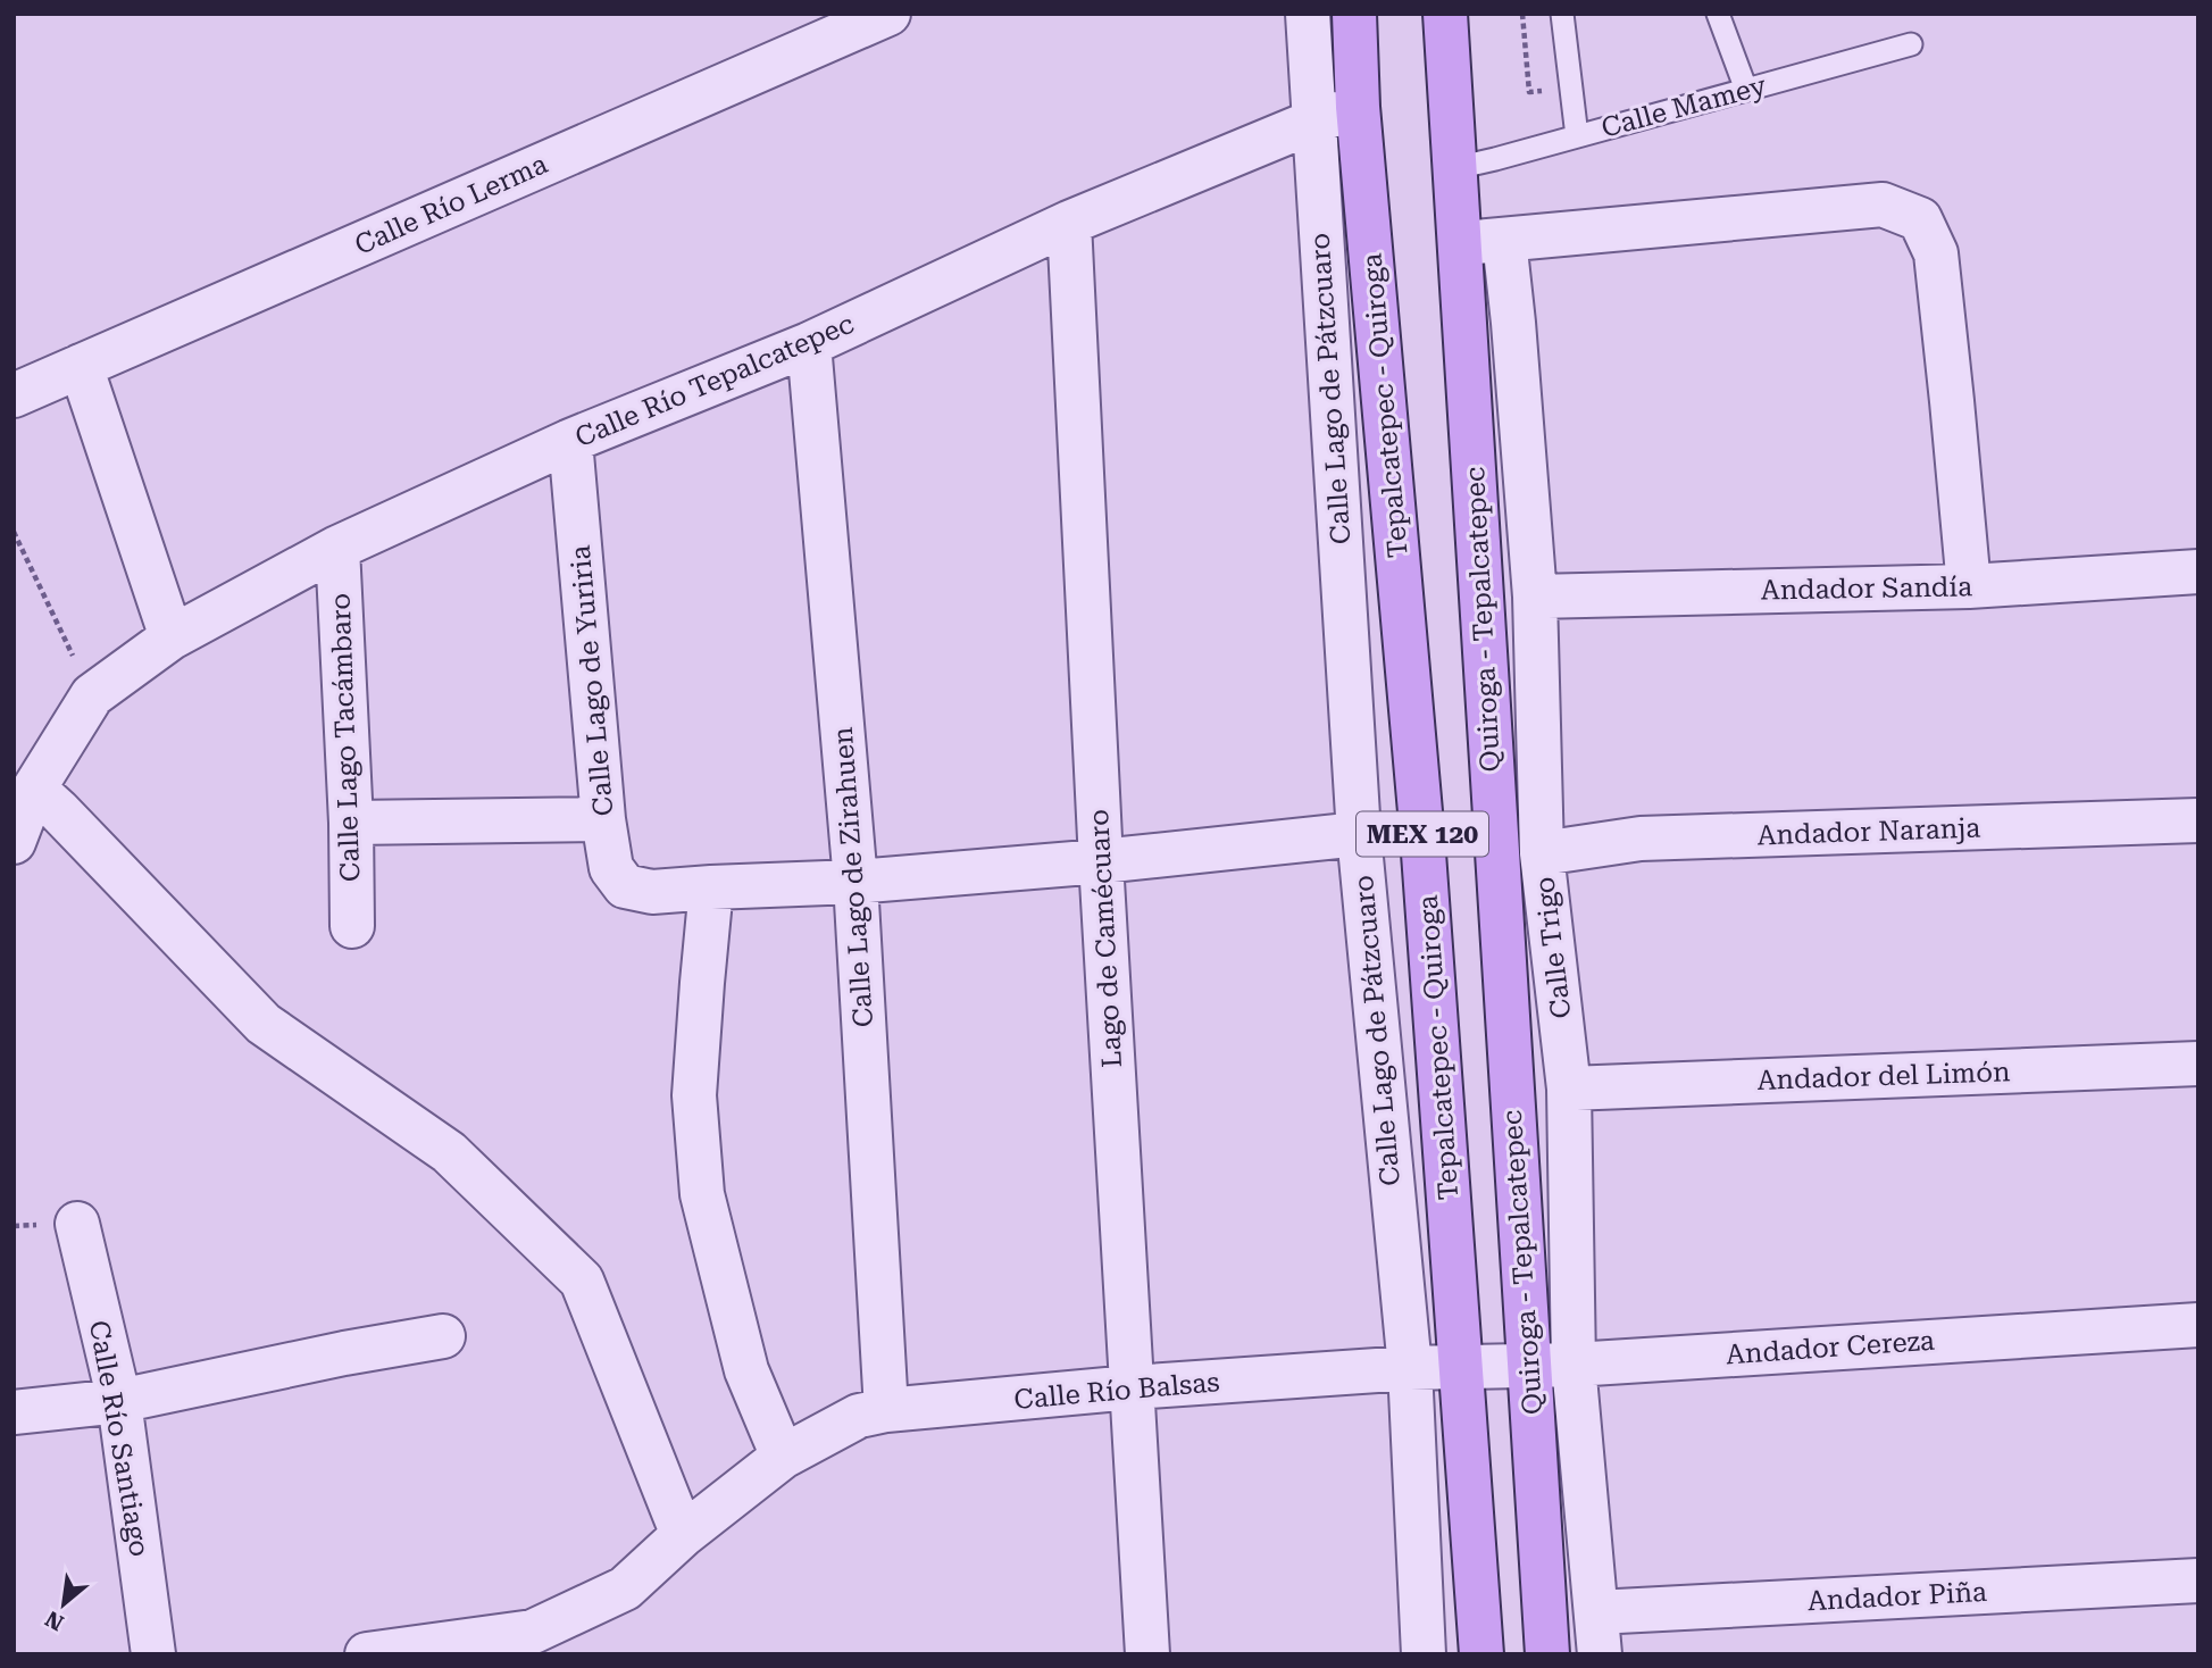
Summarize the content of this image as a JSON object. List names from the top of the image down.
{
  "streets": {
    "main road": ["Tepalcatepec - Quiroga", "Quiroga - Tepalcatepec", "MEX 120"],
    "street": [
      "Calle Río Lerma",
      "Calle Río Tepalcatepec",
      "Calle Lago de Pátzcuaro",
      "Andador Sandía",
      "Calle Lago de Yuriria",
      "Calle Lago Tacámbaro",
      "Andador Naranja",
      "Calle Lago de Zirahuen",
      "Lago de Camécuaro",
      "Calle Trigo",
      "Andador del Limón",
      "Andador Cereza",
      "Calle Río Balsas",
      "Calle Río Santiago",
      "Andador Piña"
    ],
    "lane": ["Calle Mamey"]
  },
  "crossings": [
    ["Calle Mamey", "Quiroga - Tepalcatepec"],
    ["Calle Río Tepalcatepec", "Calle Lago de Pátzcuaro"],
    ["Calle Río Tepalcatepec", "Tepalcatepec - Quiroga"],
    ["Calle Río Tepalcatepec", "Calle Lago de Yuriria"],
    ["Calle Río Tepalcatepec", "Calle Lago Tacámbaro"],
    ["Calle Río Tepalcatepec", "Calle Lago de Zirahuen"],
    ["Calle Río Tepalcatepec", "Lago de Camécuaro"],
    ["Calle Lago de Pátzcuaro", "Calle Río Balsas"],
    ["Tepalcatepec - Quiroga", "Andador Cereza"],
    ["Tepalcatepec - Quiroga", "Calle Río Balsas"],
    ["Andador Sandía", "Calle Trigo"],
    ["Quiroga - Tepalcatepec", "Andador Cereza"],
    ["Andador Naranja", "Calle Trigo"],
    ["Calle Lago de Zirahuen", "Calle Río Balsas"],
    ["Lago de Camécuaro", "Calle Río Balsas"],
    ["Calle Trigo", "Andador del Limón"],
    ["Calle Trigo", "Andador Cereza"],
    ["Calle Trigo", "Andador Piña"],
    ["Andador Cereza", "Calle Río Balsas"]
  ],
  "north": "bottom left"
}
